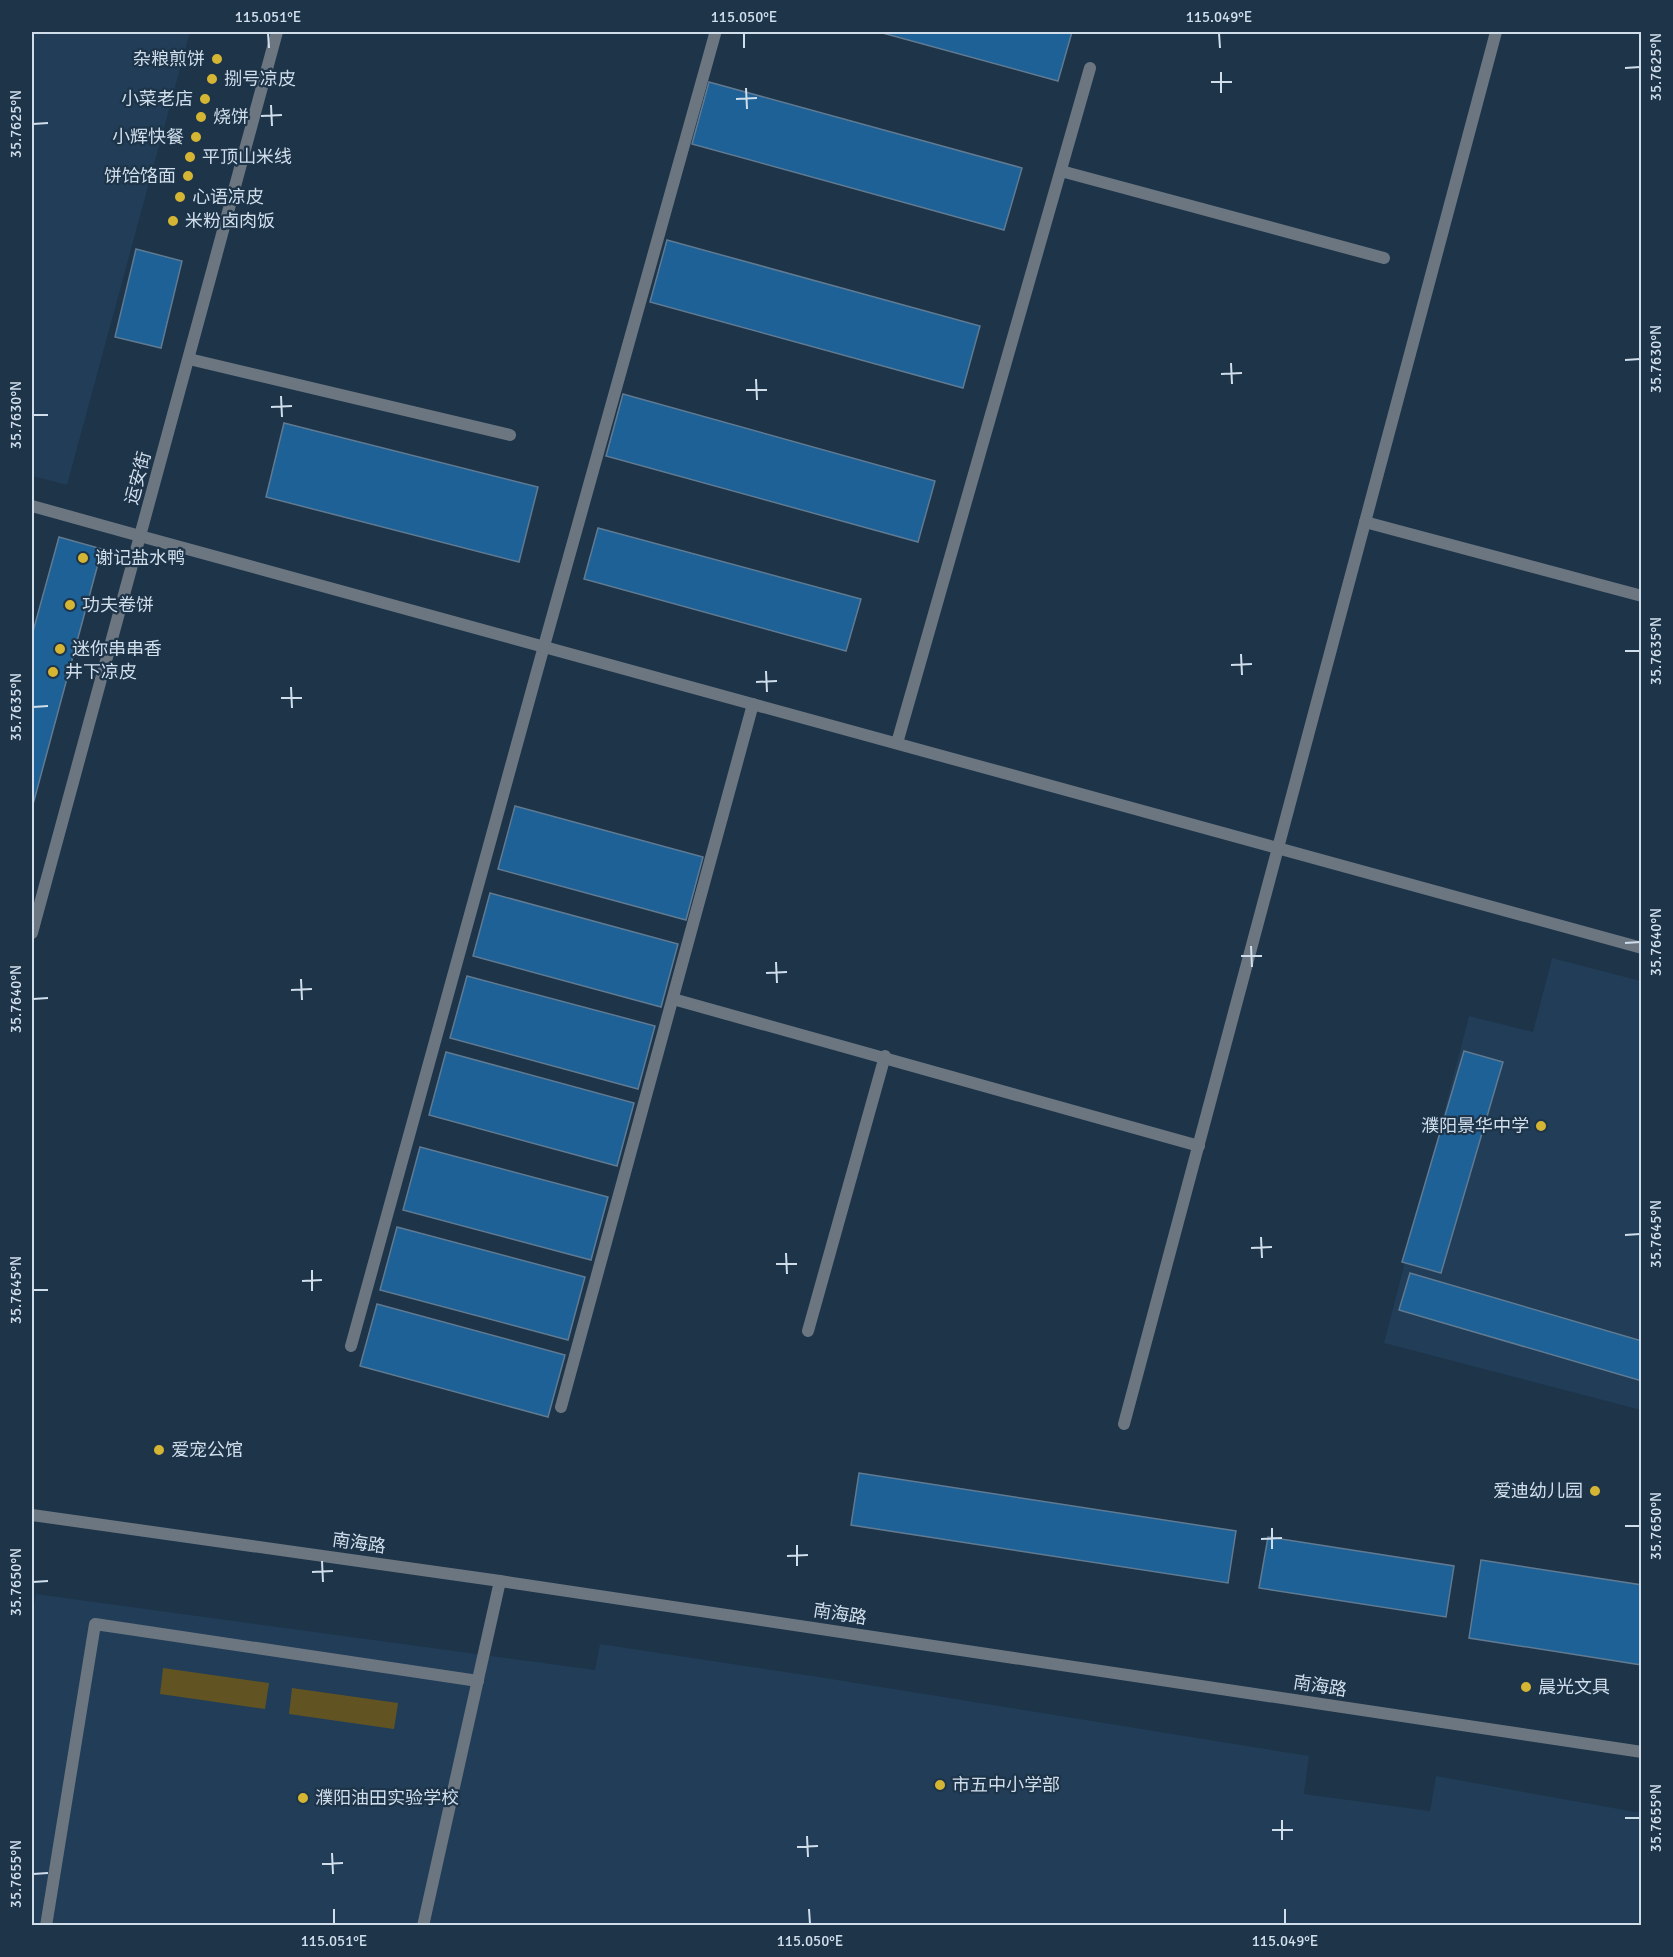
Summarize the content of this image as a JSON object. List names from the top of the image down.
{
  "streets": {
    "street": ["运安街", "南海路"]
  },
  "places": [
    "杂粮煎饼",
    "捌号凉皮",
    "小菜老店",
    "烧饼",
    "小辉快餐",
    "平顶山米线",
    "饼饸饹面",
    "心语凉皮",
    "米粉卤肉饭",
    "谢记盐水鸭",
    "功夫卷饼",
    "迷你串串香",
    "井下凉皮",
    "濮阳景华中学",
    "爱宠公馆",
    "爱迪幼儿园",
    "晨光文具",
    "市五中小学部",
    "濮阳油田实验学校"
  ],
  "coordinates": [
    "115.051°E",
    "115.050°E",
    "115.049°E",
    "35.7625°N",
    "35.7630°N",
    "35.7635°N",
    "35.7640°N",
    "35.7645°N",
    "35.7650°N",
    "35.7655°N"
  ]
}
